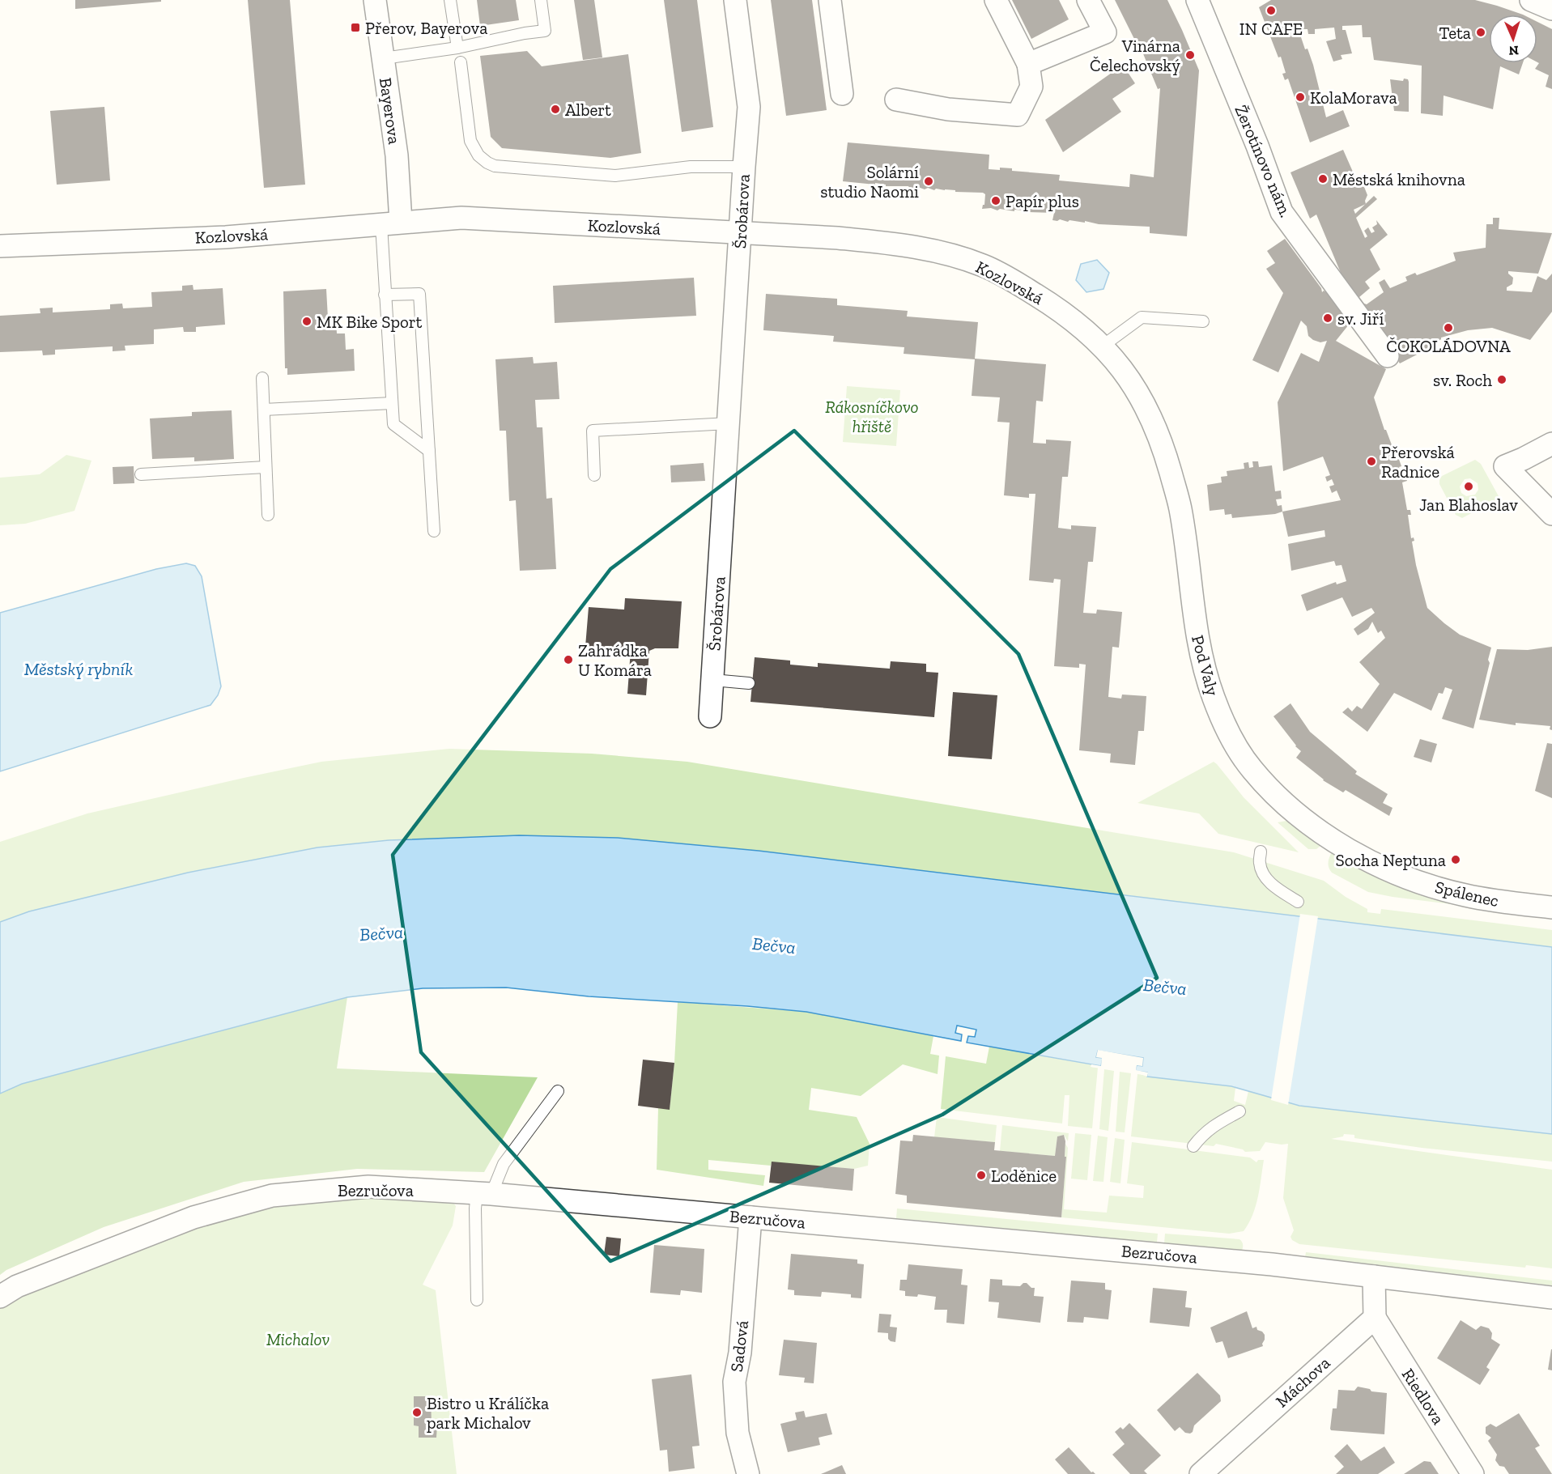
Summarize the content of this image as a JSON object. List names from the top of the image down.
{
  "streets": {
    "street": [
      "Bayerova",
      "Žerotínovo nám.",
      "Šrobárova",
      "Kozlovská",
      "Pod Valy",
      "Spálenec",
      "Bezručova",
      "Sadová",
      "Máchova",
      "Riedlova"
    ]
  },
  "crossings": [
    ["Bayerova", "Kozlovská"],
    ["Šrobárova", "Kozlovská"],
    ["Kozlovská", "Pod Valy"],
    ["Pod Valy", "Spálenec"],
    ["Bezručova", "Sadová"],
    ["Máchova", "Riedlova"]
  ],
  "water": ["Městský rybník", "Bečva"],
  "parks": ["Rákosníčkovo hřiště", "Michalov"],
  "places": {
    "other": [
      "IN CAFE",
      "Teta",
      "Vinárna Čelechovský",
      "KolaMorava",
      "Albert",
      "Městská knihovna",
      "Solární studio Naomi",
      "Papír plus",
      "sv. Jiří",
      "MK Bike Sport",
      "ČOKOLÁDOVNA",
      "sv. Roch",
      "Přerovská Radnice",
      "Jan Blahoslav",
      "Zahrádka U Komára",
      "Socha Neptuna",
      "Loděnice",
      "Bistro u Králíčka park Michalov"
    ],
    "transit": ["Přerov, Bayerova"]
  },
  "north": "bottom"
}
